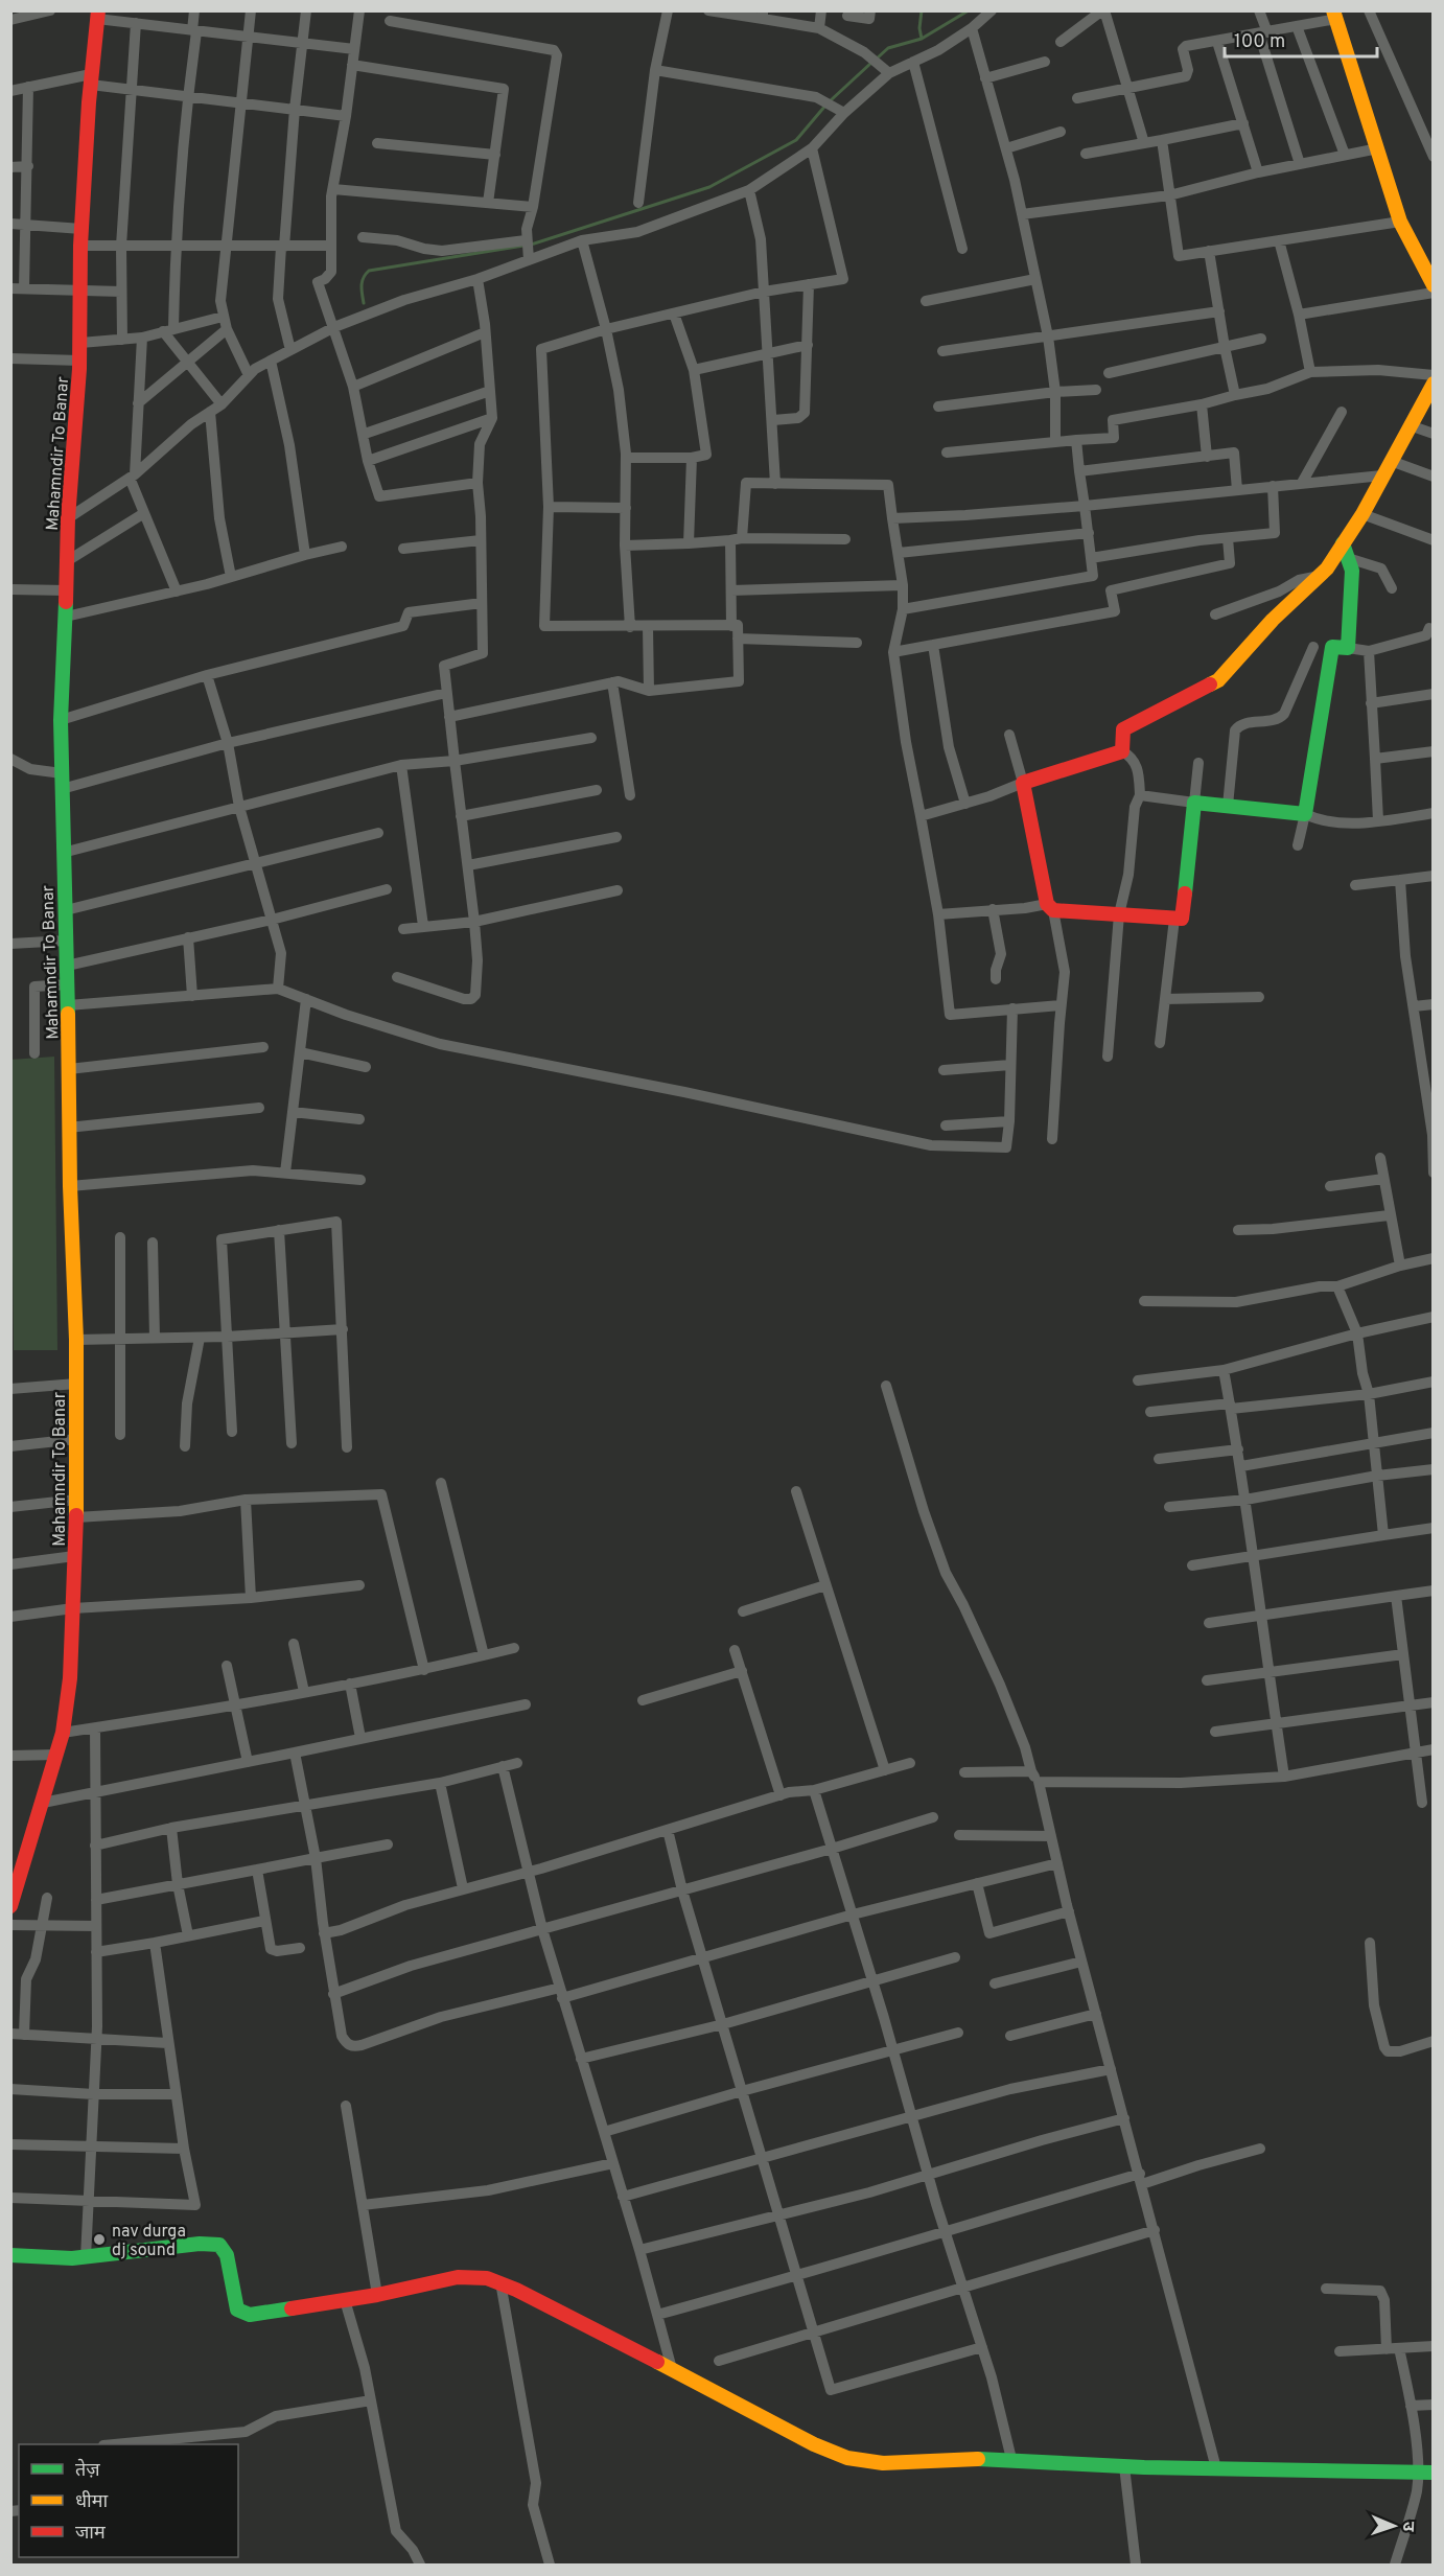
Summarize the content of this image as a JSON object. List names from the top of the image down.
{
  "streets": {
    "street": ["Mahamndir To Banar"]
  },
  "places": ["nav durga dj sound"],
  "legend": ["तेज़", "धीमा", "जाम"],
  "scale_bar": "100 m",
  "north": "right"
}
